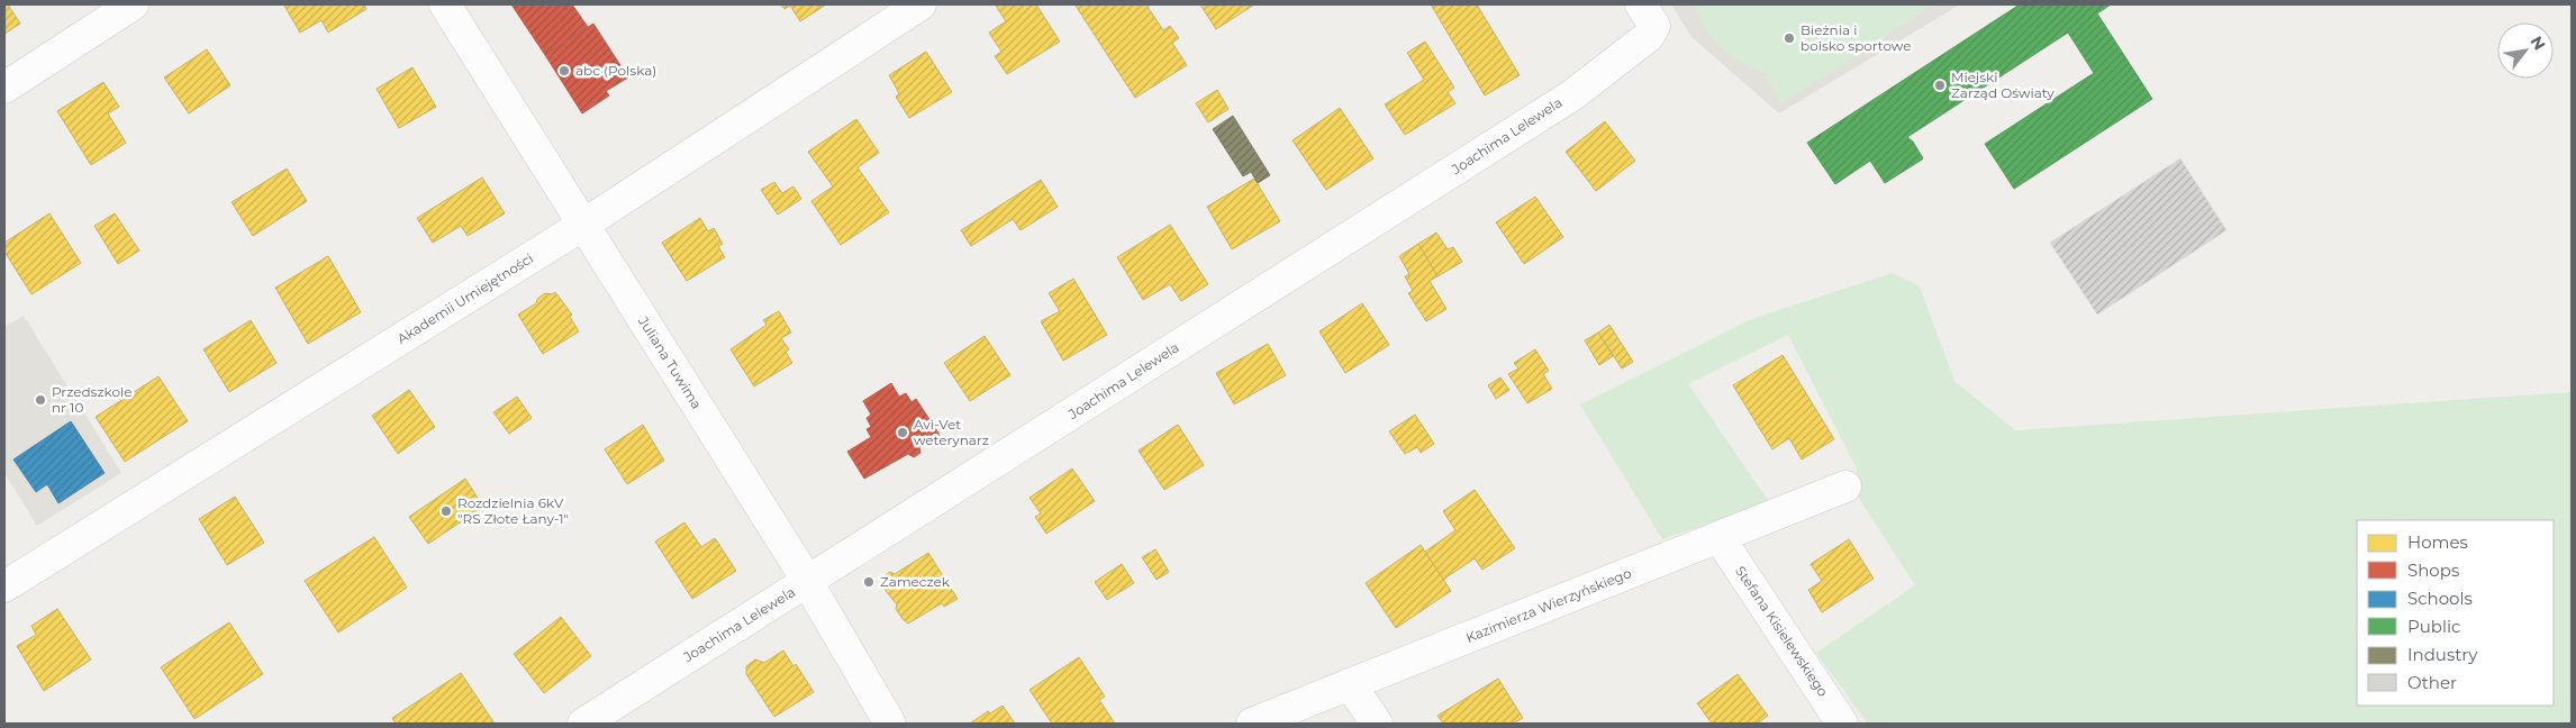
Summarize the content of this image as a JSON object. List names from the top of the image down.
{
  "streets": {
    "street": [
      "Joachima Lelewela",
      "Akademii Umiejętności",
      "Juliana Tuwima",
      "Kazimierza Wierzyńskiego",
      "Stefana Kisielewskiego"
    ]
  },
  "crossings": [
    ["Joachima Lelewela", "Juliana Tuwima"],
    ["Akademii Umiejętności", "Juliana Tuwima"],
    ["Kazimierza Wierzyńskiego", "Stefana Kisielewskiego"]
  ],
  "places": [
    "Bieżnia i boisko sportowe",
    "abc (Polska)",
    "Miejski Zarząd Oświaty",
    "Przedszkole nr 10",
    "Avi-Vet weterynarz",
    "Rozdzielnia 6kV \"RS Złote Łany-1\"",
    "Zameczek"
  ],
  "legend": [
    "Homes",
    "Shops",
    "Schools",
    "Public",
    "Industry",
    "Other"
  ],
  "north": "top right"
}
